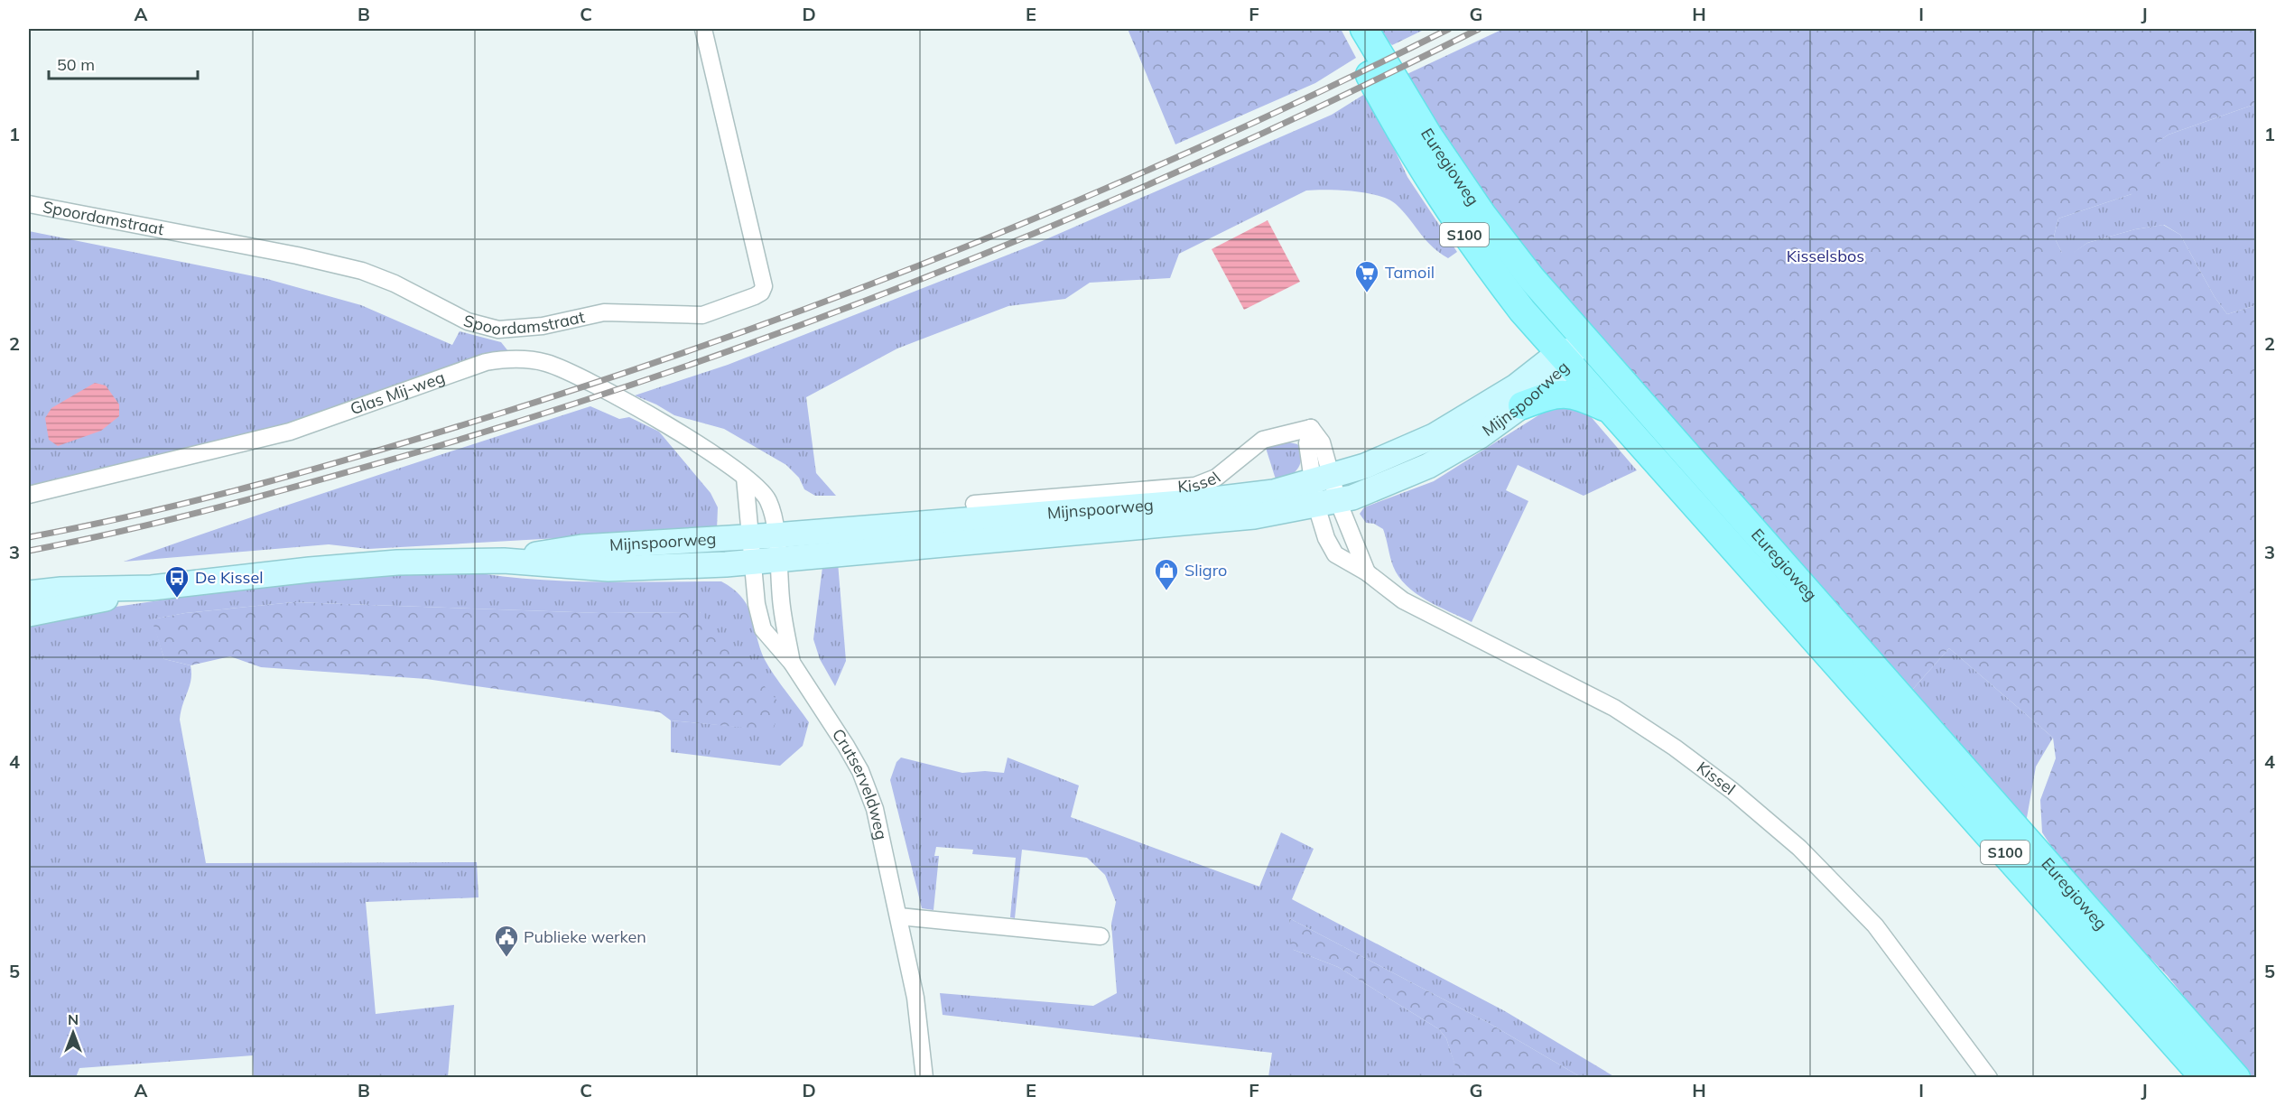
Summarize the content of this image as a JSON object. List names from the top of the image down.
{
  "streets": {
    "main road": ["Euregioweg", "S100"],
    "street": [
      "Spoordamstraat",
      "Glas Mij-weg",
      "Mijnspoorweg",
      "Kissel",
      "Crutserveldweg"
    ]
  },
  "crossings": [
    ["Euregioweg", "S100"],
    ["Euregioweg", "Mijnspoorweg"],
    ["S100", "Mijnspoorweg"],
    ["Glas Mij-weg", "Mijnspoorweg"],
    ["Glas Mij-weg", "Crutserveldweg"],
    ["Mijnspoorweg", "Kissel"],
    ["Mijnspoorweg", "Crutserveldweg"]
  ],
  "parks": ["Kisselsbos"],
  "places": {
    "supermarket": ["Tamoil"],
    "shop": ["Sligro"],
    "bus stop": ["De Kissel"],
    "public building": ["Publieke werken"]
  },
  "scale_bar": "50 m",
  "north": "top",
  "grid": {
    "columns": [
      "A",
      "B",
      "C",
      "D",
      "E",
      "F",
      "G",
      "H",
      "I",
      "J"
    ],
    "rows": [
      "1",
      "2",
      "3",
      "4",
      "5"
    ]
  }
}
